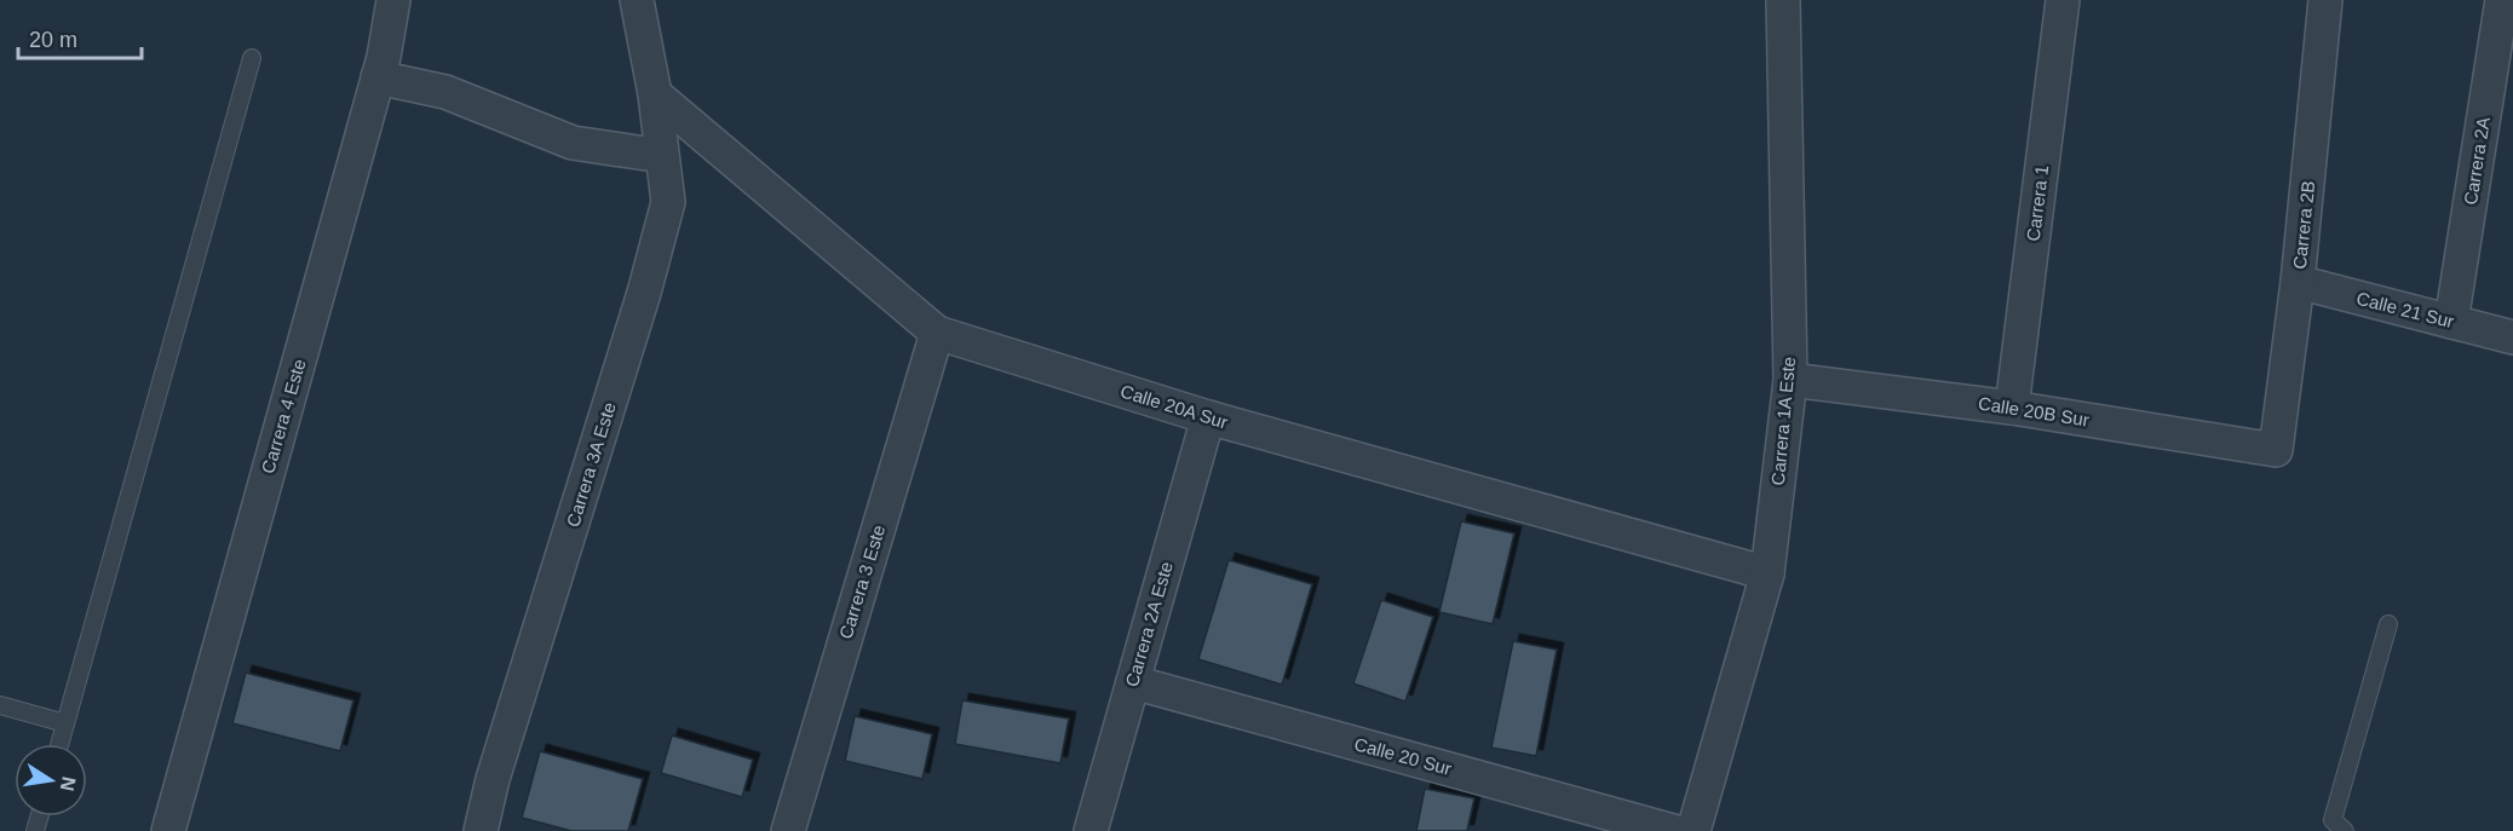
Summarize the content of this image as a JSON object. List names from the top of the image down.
{
  "streets": {
    "street": [
      "Carrera 2A",
      "Carrera 1",
      "Carrera 2B",
      "Calle 21 Sur",
      "Calle 20A Sur",
      "Calle 20B Sur",
      "Carrera 4 Este",
      "Carrera 1A Este",
      "Carrera 3A Este",
      "Carrera 3 Este",
      "Carrera 2A Este",
      "Calle 20 Sur"
    ]
  },
  "crossings": [
    ["Carrera 2A", "Calle 21 Sur"],
    ["Carrera 1", "Calle 20B Sur"],
    ["Carrera 2B", "Calle 21 Sur"],
    ["Carrera 2B", "Calle 20B Sur"],
    ["Calle 20A Sur", "Carrera 1A Este"],
    ["Calle 20A Sur", "Carrera 3A Este"],
    ["Calle 20A Sur", "Carrera 3 Este"],
    ["Calle 20A Sur", "Carrera 2A Este"],
    ["Calle 20B Sur", "Carrera 1A Este"],
    ["Carrera 2A Este", "Calle 20 Sur"]
  ],
  "scale_bar": "20 m",
  "north": "right"
}
